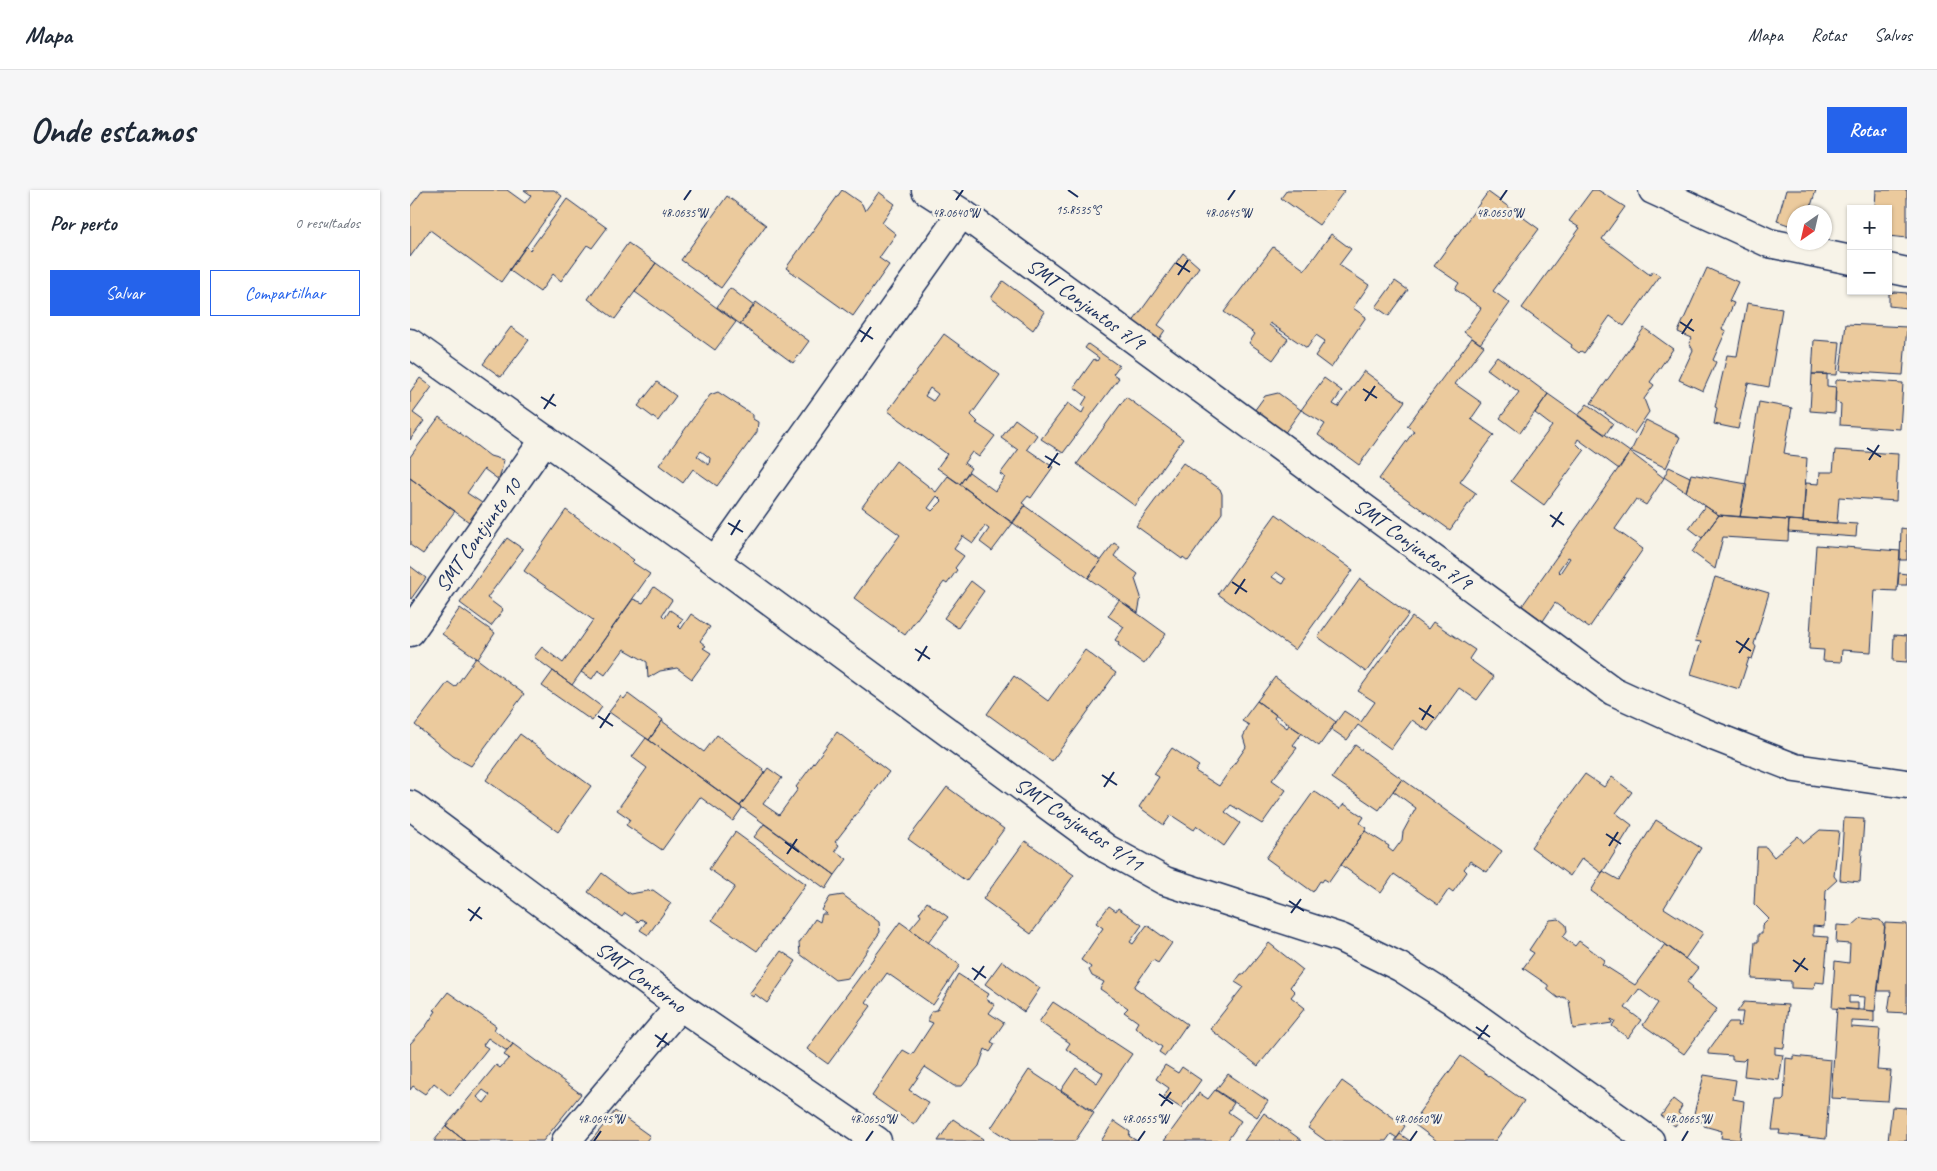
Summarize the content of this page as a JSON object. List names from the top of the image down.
{
  "streets": {
    "street": [
      "SMT Conjuntos 7/9",
      "SMT Contjunto 10",
      "SMT Conjuntos 9/11",
      "SMT Contorno"
    ]
  },
  "crossings": [
    ["SMT Contjunto 10", "SMT Conjuntos 9/11"]
  ],
  "north": "bottom left",
  "page": {
    "header": "Mapa",
    "nav": ["Mapa", "Rotas", "Salvos"],
    "buttons": [
      "Rotas",
      ["Salvar", "Compartilhar"]
    ],
    "title": "Onde estamos",
    "heading": ["Por perto", "0 resultados"],
    "map_buttons": ["+", "−"]
  },
  "coordinates": [
    "15.8535°S",
    "48.0635°W",
    "48.0640°W",
    "48.0645°W",
    "48.0650°W",
    "48.0655°W",
    "48.0660°W",
    "48.0665°W"
  ]
}
